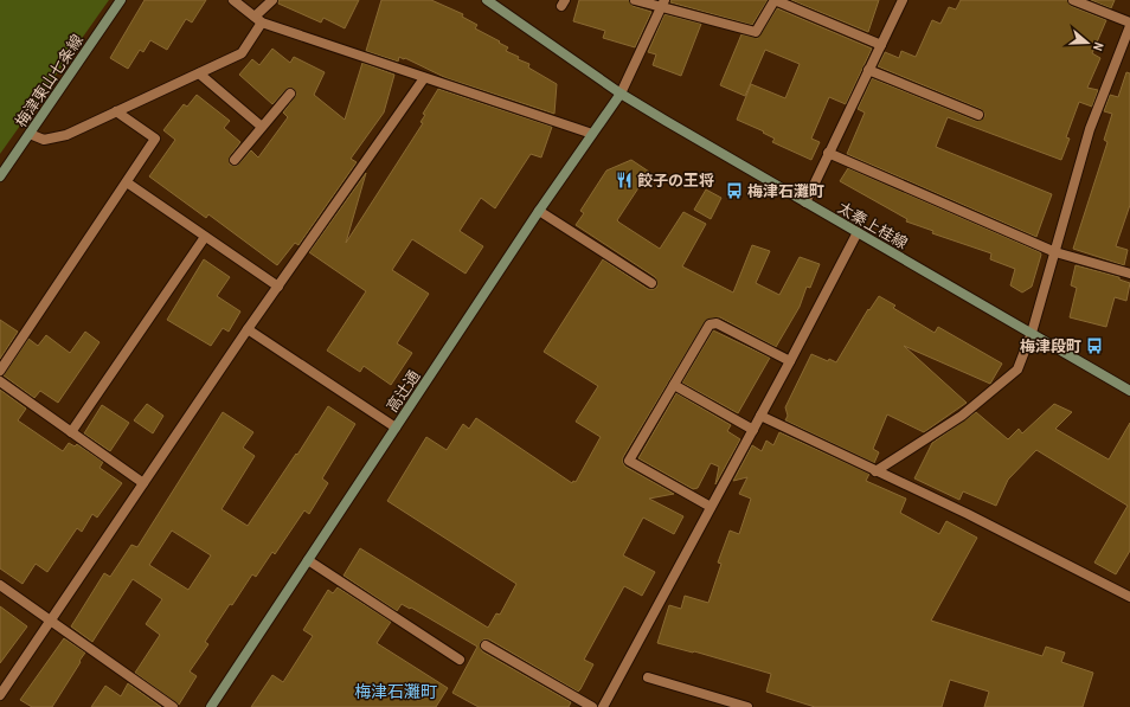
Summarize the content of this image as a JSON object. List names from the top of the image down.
{
  "streets": {
    "main road": ["梅津東山七条線", "太秦上桂線", "高辻通"]
  },
  "crossings": [
    ["太秦上桂線", "高辻通"]
  ],
  "districts": ["梅津石灘町"],
  "places": {
    "restaurant": ["餃子の王将"],
    "bus stop": ["梅津石灘町", "梅津段町"]
  },
  "north": "right"
}
